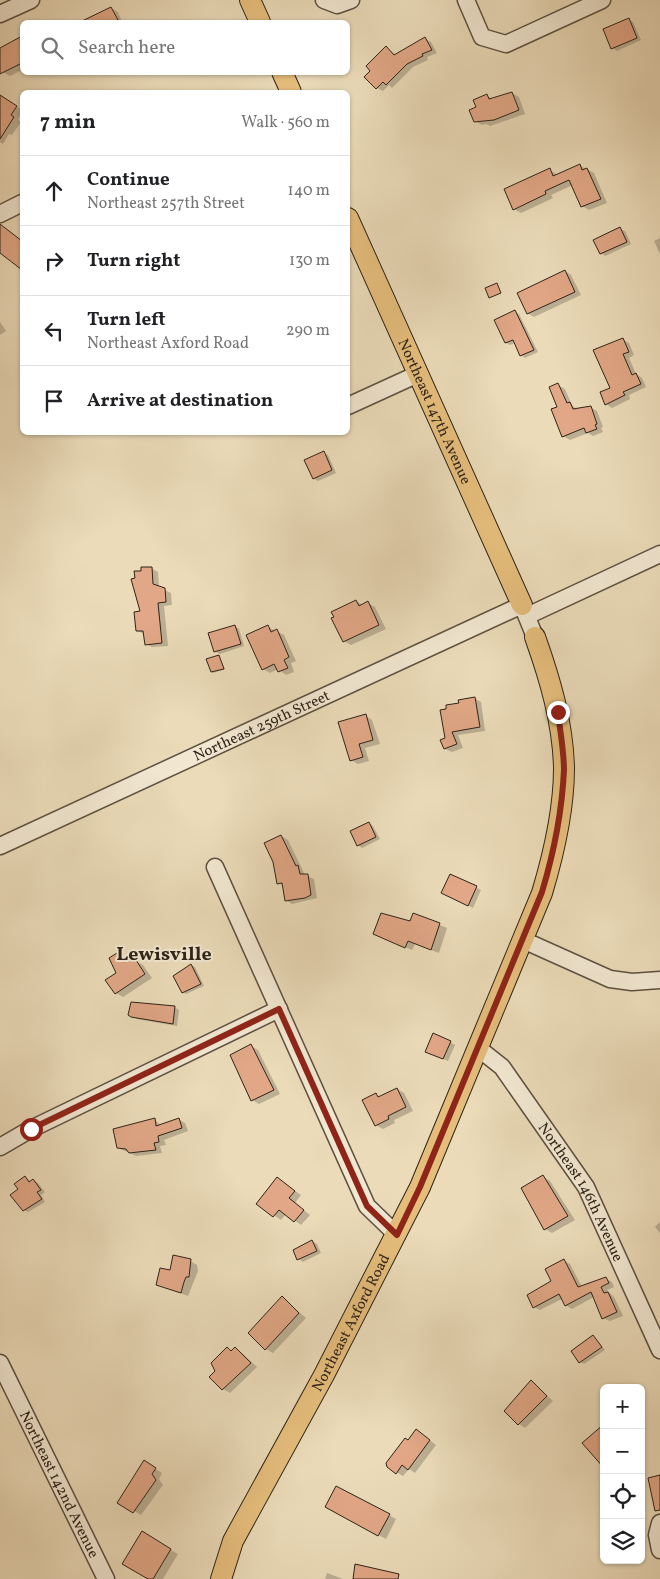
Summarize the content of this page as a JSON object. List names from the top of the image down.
{
  "streets": {
    "main road": ["Northeast 147th Avenue", "Northeast Axford Road"],
    "street": ["Northeast 259th Street", "Northeast 146th Avenue", "Northeast 142nd Avenue"]
  },
  "crossings": [
    ["Northeast 147th Avenue", "Northeast 259th Street"],
    ["Northeast 147th Avenue", "Northeast Axford Road"],
    ["Northeast 259th Street", "Northeast Axford Road"],
    ["Northeast 146th Avenue", "Northeast Axford Road"]
  ],
  "districts": ["Lewisville"],
  "page": {
    "search": "Search here",
    "heading": ["7 min", "Walk · 560 m"],
    "list": [
      ["Continue", "Northeast 257th Street", "140 m"],
      ["Turn right", "130 m"],
      ["Turn left", "Northeast Axford Road", "290 m"],
      "Arrive at destination"
    ],
    "map_buttons": ["+", "−"]
  }
}
